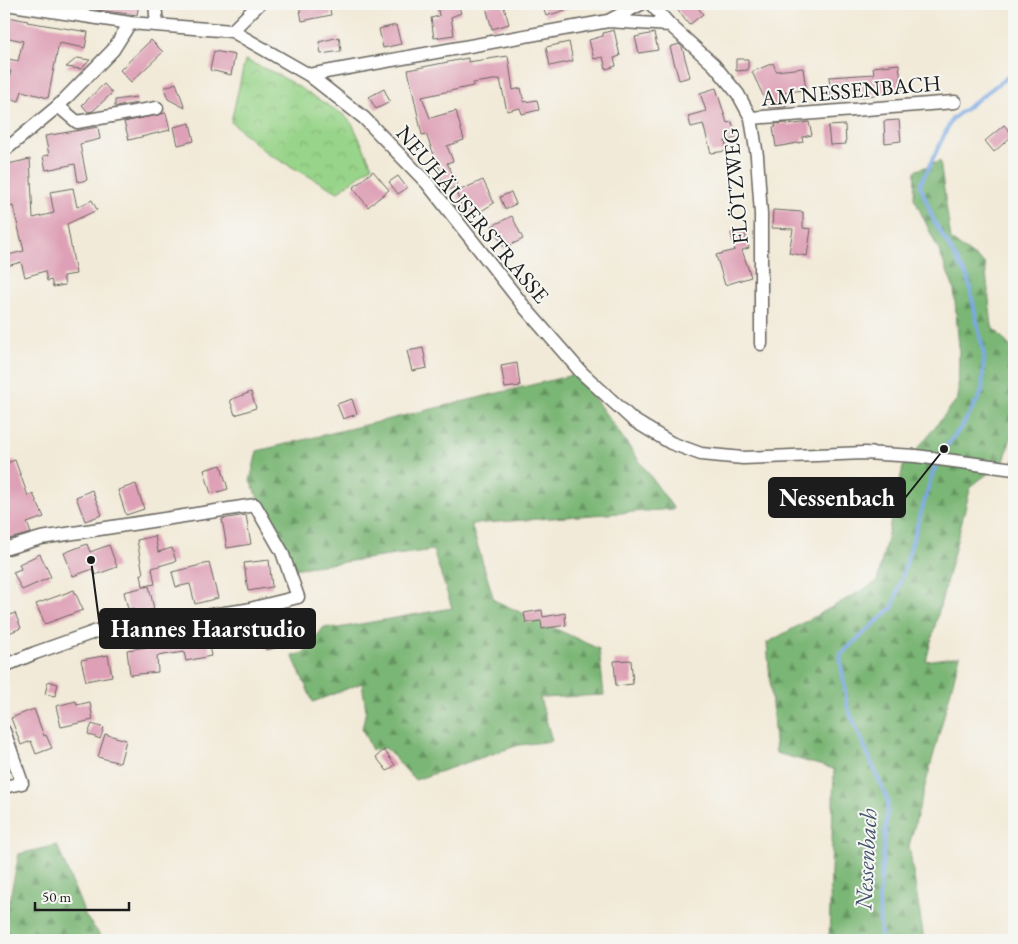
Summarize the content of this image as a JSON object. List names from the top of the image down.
{
  "streets": {
    "street": ["AM NESSENBACH", "FLÖTZWEG", "NEUHÄUSERSTRASSE"]
  },
  "crossings": [
    ["AM NESSENBACH", "FLÖTZWEG"]
  ],
  "water": ["Nessenbach"],
  "places": ["Nessenbach", "Hannes Haarstudio"],
  "scale_bar": "50 m"
}
